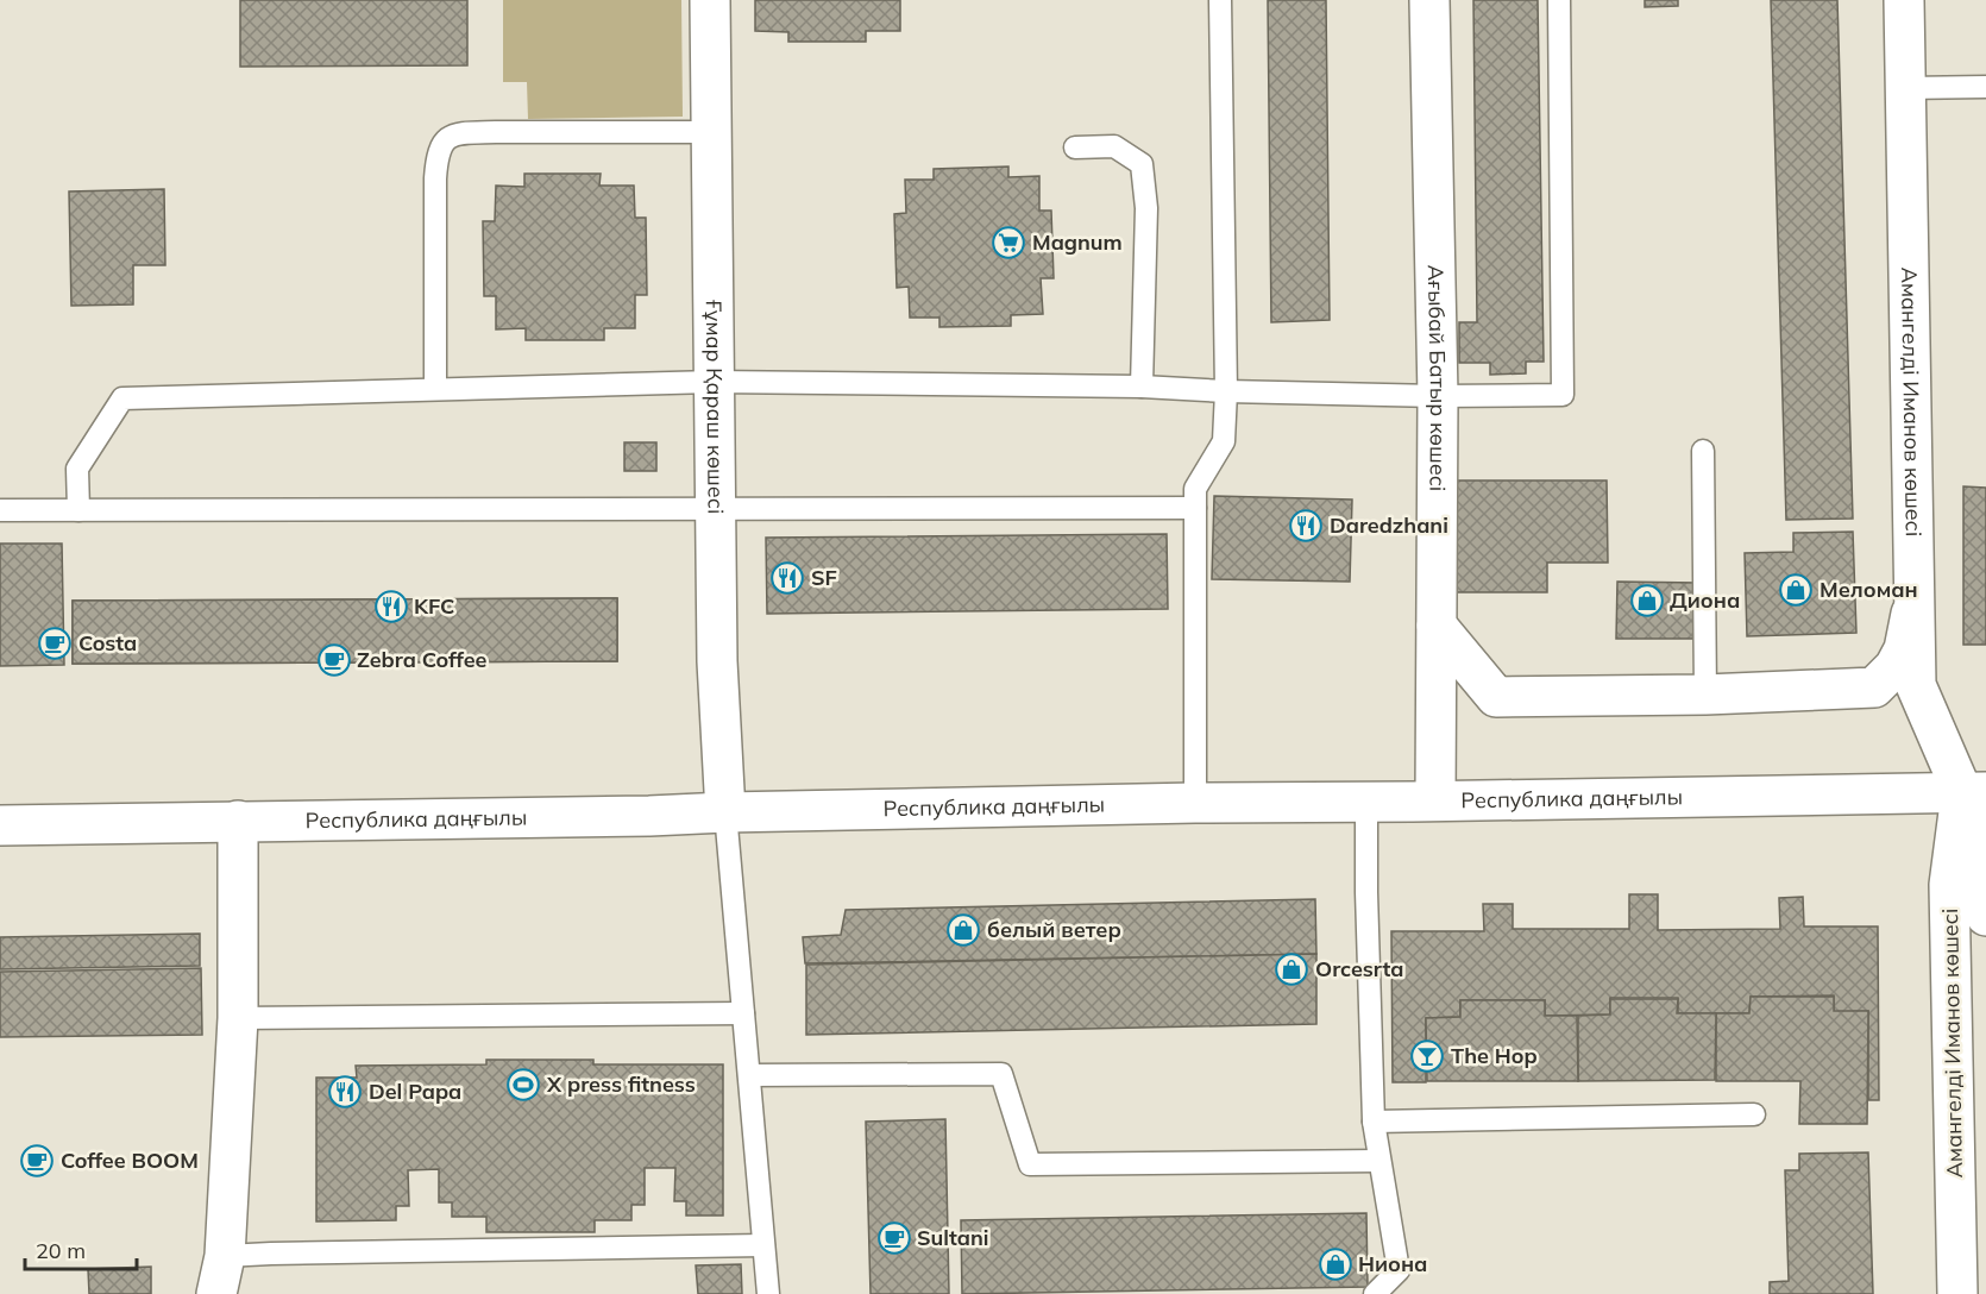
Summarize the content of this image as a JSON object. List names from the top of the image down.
{
  "streets": {
    "street": [
      "Ағыбай Батыр көшесі",
      "Амангелді Иманов көшесі",
      "Ғұмар Қараш көшесі",
      "Республика даңғылы"
    ]
  },
  "crossings": [
    ["Ағыбай Батыр көшесі", "Республика даңғылы"],
    ["Амангелді Иманов көшесі", "Республика даңғылы"],
    ["Ғұмар Қараш көшесі", "Республика даңғылы"]
  ],
  "places": {
    "supermarket": ["Magnum"],
    "restaurant": [
      "Daredzhani",
      "SF",
      "KFC",
      "Del Papa"
    ],
    "shop": [
      "Меломан",
      "Диона",
      "белый ветер",
      "Orcesrta",
      "Ниона"
    ],
    "cafe": [
      "Costa",
      "Zebra Coffee",
      "Coffee BOOM",
      "Sultani"
    ],
    "bar": ["The Hop"],
    "sports": ["X press fitness"]
  },
  "scale_bar": "20 m"
}
